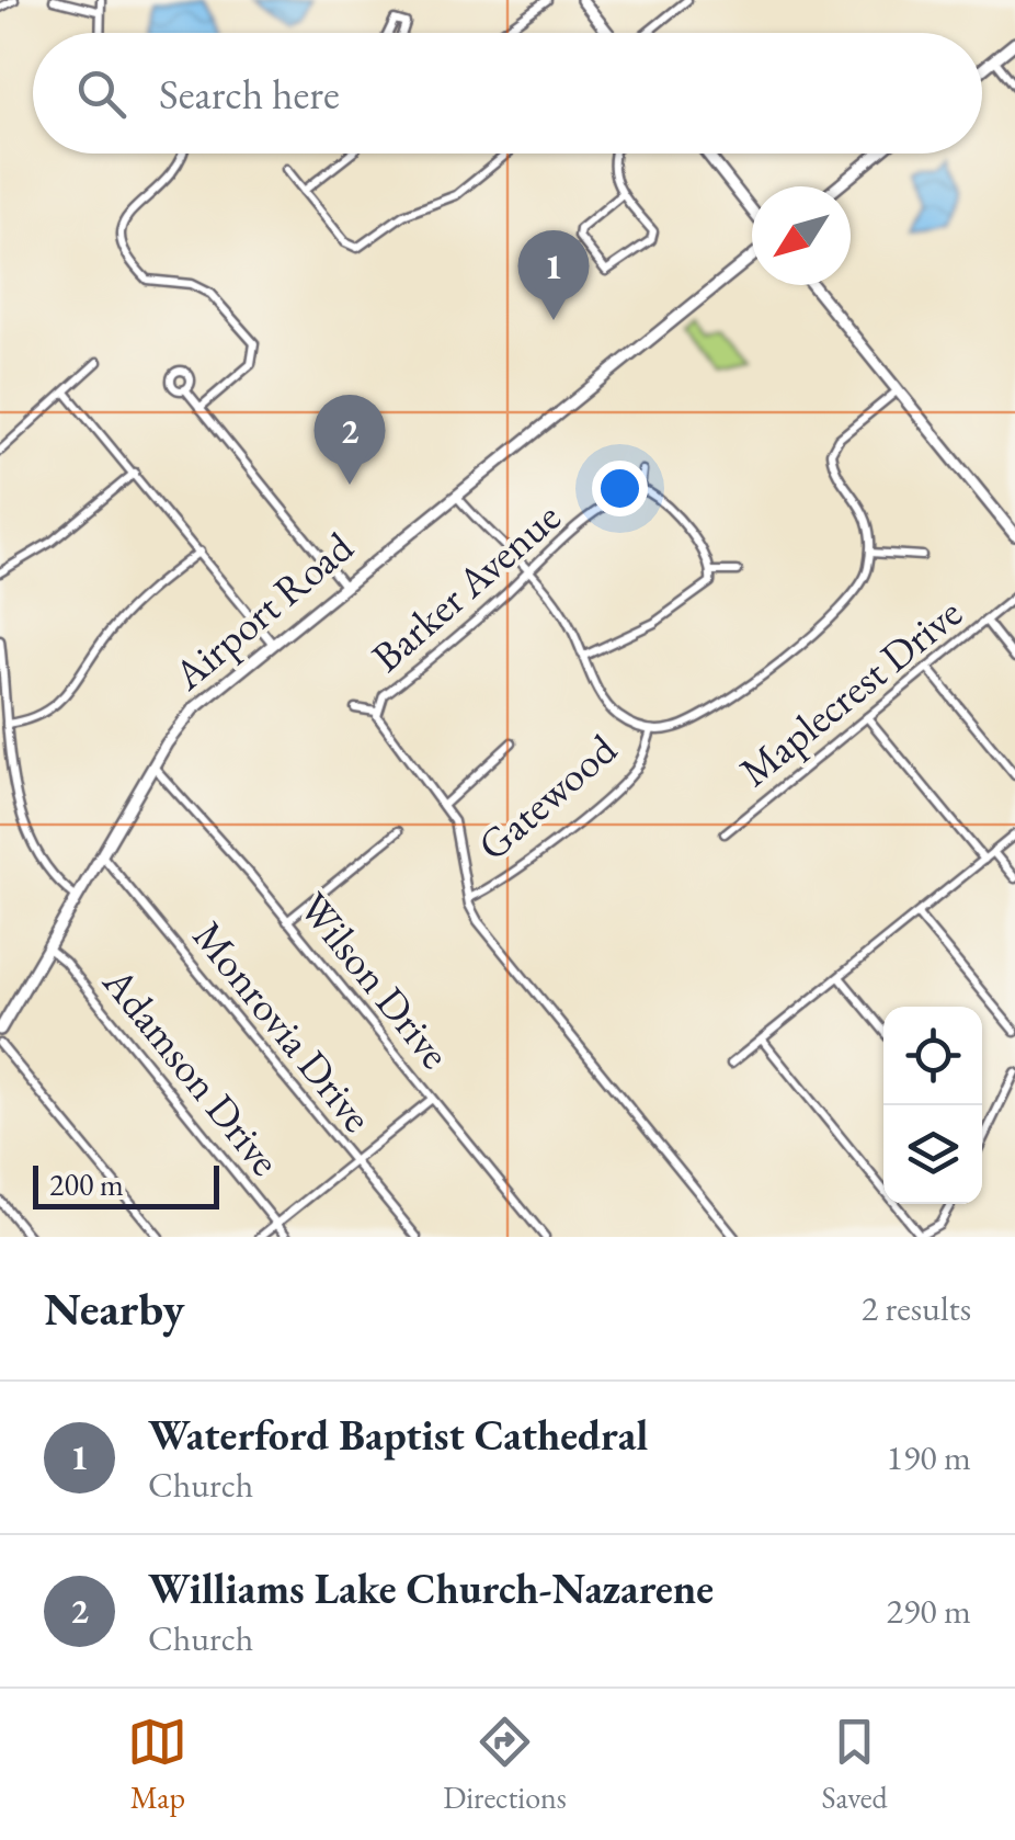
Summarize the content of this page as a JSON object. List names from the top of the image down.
{
  "streets": {
    "street": [
      "Barker Avenue",
      "Airport Road",
      "Maplecrest Drive",
      "Gatewood",
      "Wilson Drive",
      "Monrovia Drive",
      "Adamson Drive"
    ]
  },
  "crossings": [
    ["Barker Avenue", "Gatewood"],
    ["Airport Road", "Wilson Drive"],
    ["Airport Road", "Monrovia Drive"],
    ["Airport Road", "Adamson Drive"]
  ],
  "scale_bar": "200 m",
  "north": "bottom left",
  "page": {
    "search": "Search here",
    "pins": ["1", "2"],
    "scale": "200 m",
    "heading": ["Nearby", "2 results"],
    "list": [
      {
        "mark": "1",
        "name": "Waterford Baptist Cathedral",
        "note": "Church",
        "value": "190 m"
      },
      {
        "mark": "2",
        "name": "Williams Lake Church-Nazarene",
        "note": "Church",
        "value": "290 m"
      }
    ],
    "nav": ["Map", "Directions", "Saved"]
  }
}
